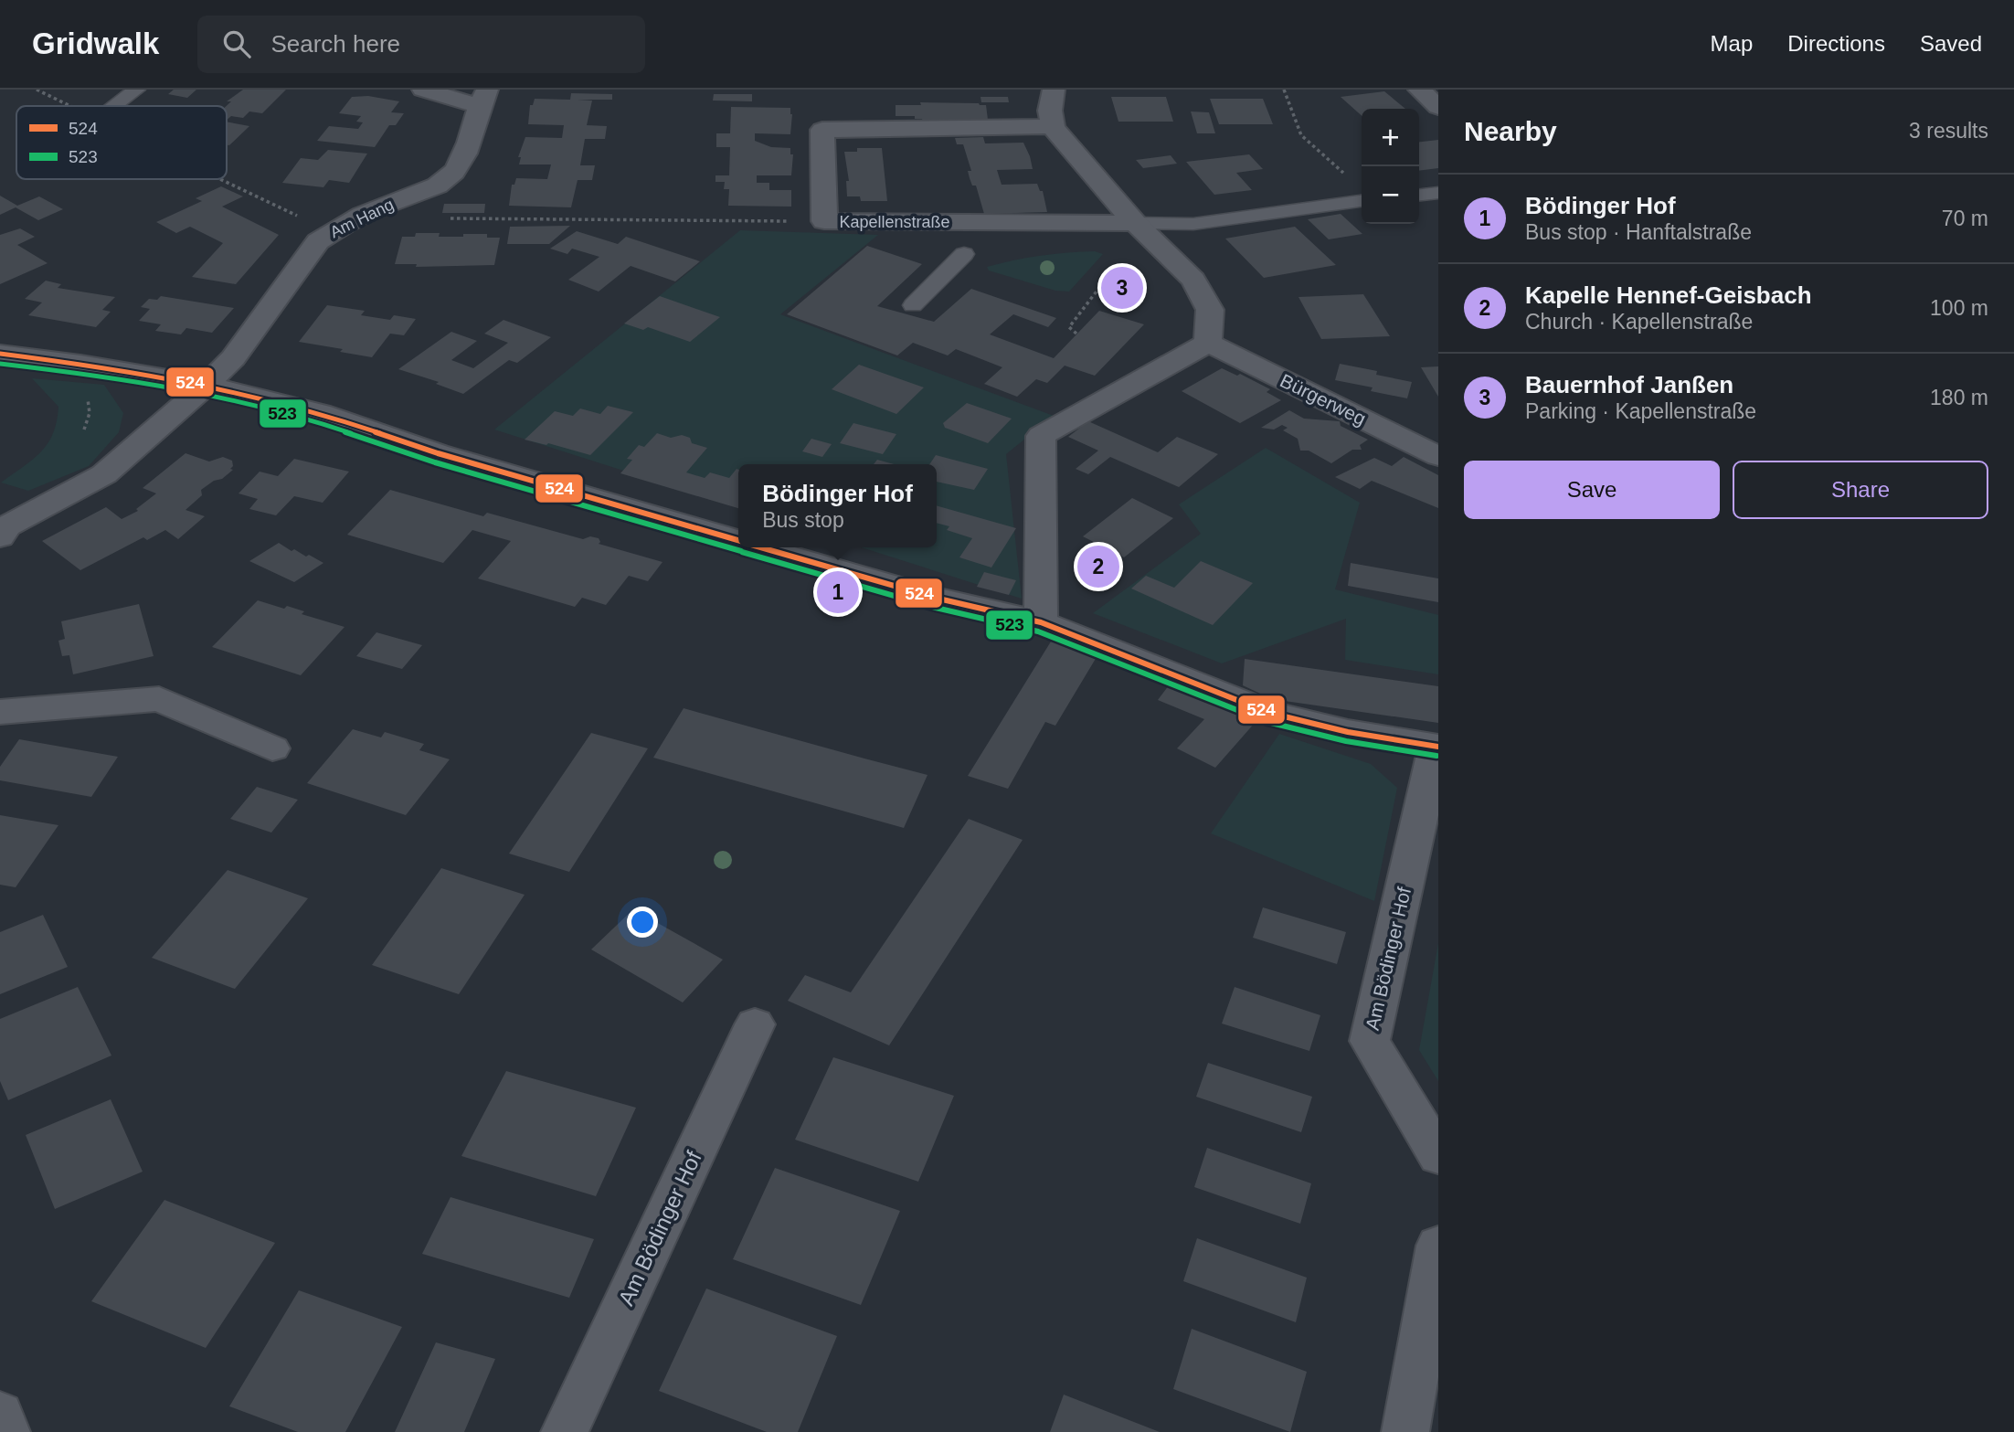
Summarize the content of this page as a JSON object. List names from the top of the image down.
{
  "streets": {
    "street": [
      "Am Hang",
      "Kapellenstraße",
      "Bürgerweg",
      "Am Bödinger Hof"
    ]
  },
  "lines": ["transit line 524", "transit line 523"],
  "legend": ["524", "523"],
  "page": {
    "header": "Gridwalk",
    "search": "Search here",
    "nav": ["Map", "Directions", "Saved"],
    "heading": ["Nearby", "3 results"],
    "map_buttons": ["+", "−"],
    "list": [
      {
        "mark": "1",
        "name": "Bödinger Hof",
        "note": "Bus stop · Hanftalstraße",
        "value": "70 m"
      },
      {
        "mark": "2",
        "name": "Kapelle Hennef-Geisbach",
        "note": "Church · Kapellenstraße",
        "value": "100 m"
      },
      {
        "mark": "3",
        "name": "Bauernhof Janßen",
        "note": "Parking · Kapellenstraße",
        "value": "180 m"
      }
    ],
    "pins": ["3", "2", "1"],
    "buttons": ["Save", "Share"],
    "popup": ["Bödinger Hof", "Bus stop"]
  }
}
